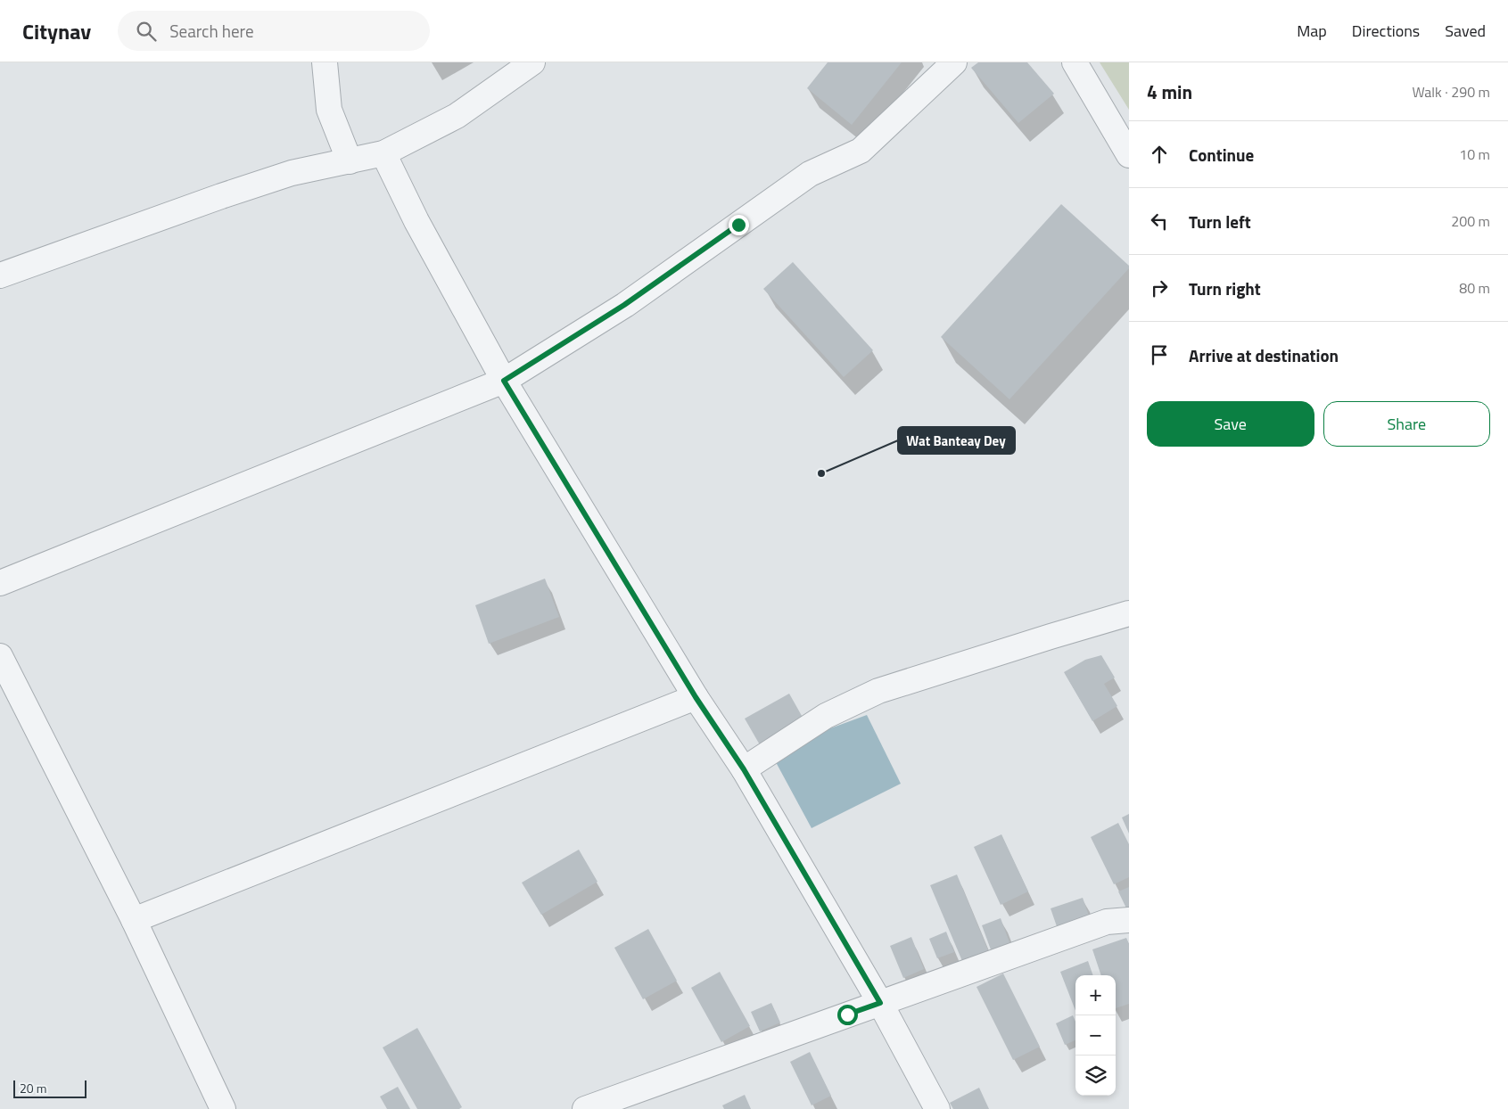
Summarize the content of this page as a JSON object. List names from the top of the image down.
{
  "places": ["Wat Banteay Dey"],
  "scale_bar": "20 m",
  "page": {
    "header": "Citynav",
    "search": "Search here",
    "nav": ["Map", "Directions", "Saved"],
    "heading": ["4 min", "Walk · 290 m"],
    "list": [
      ["Continue", "10 m"],
      ["Turn left", "200 m"],
      ["Turn right", "80 m"],
      "Arrive at destination"
    ],
    "buttons": ["Save", "Share"],
    "map_buttons": ["+", "−"],
    "scale": "20 m"
  }
}
